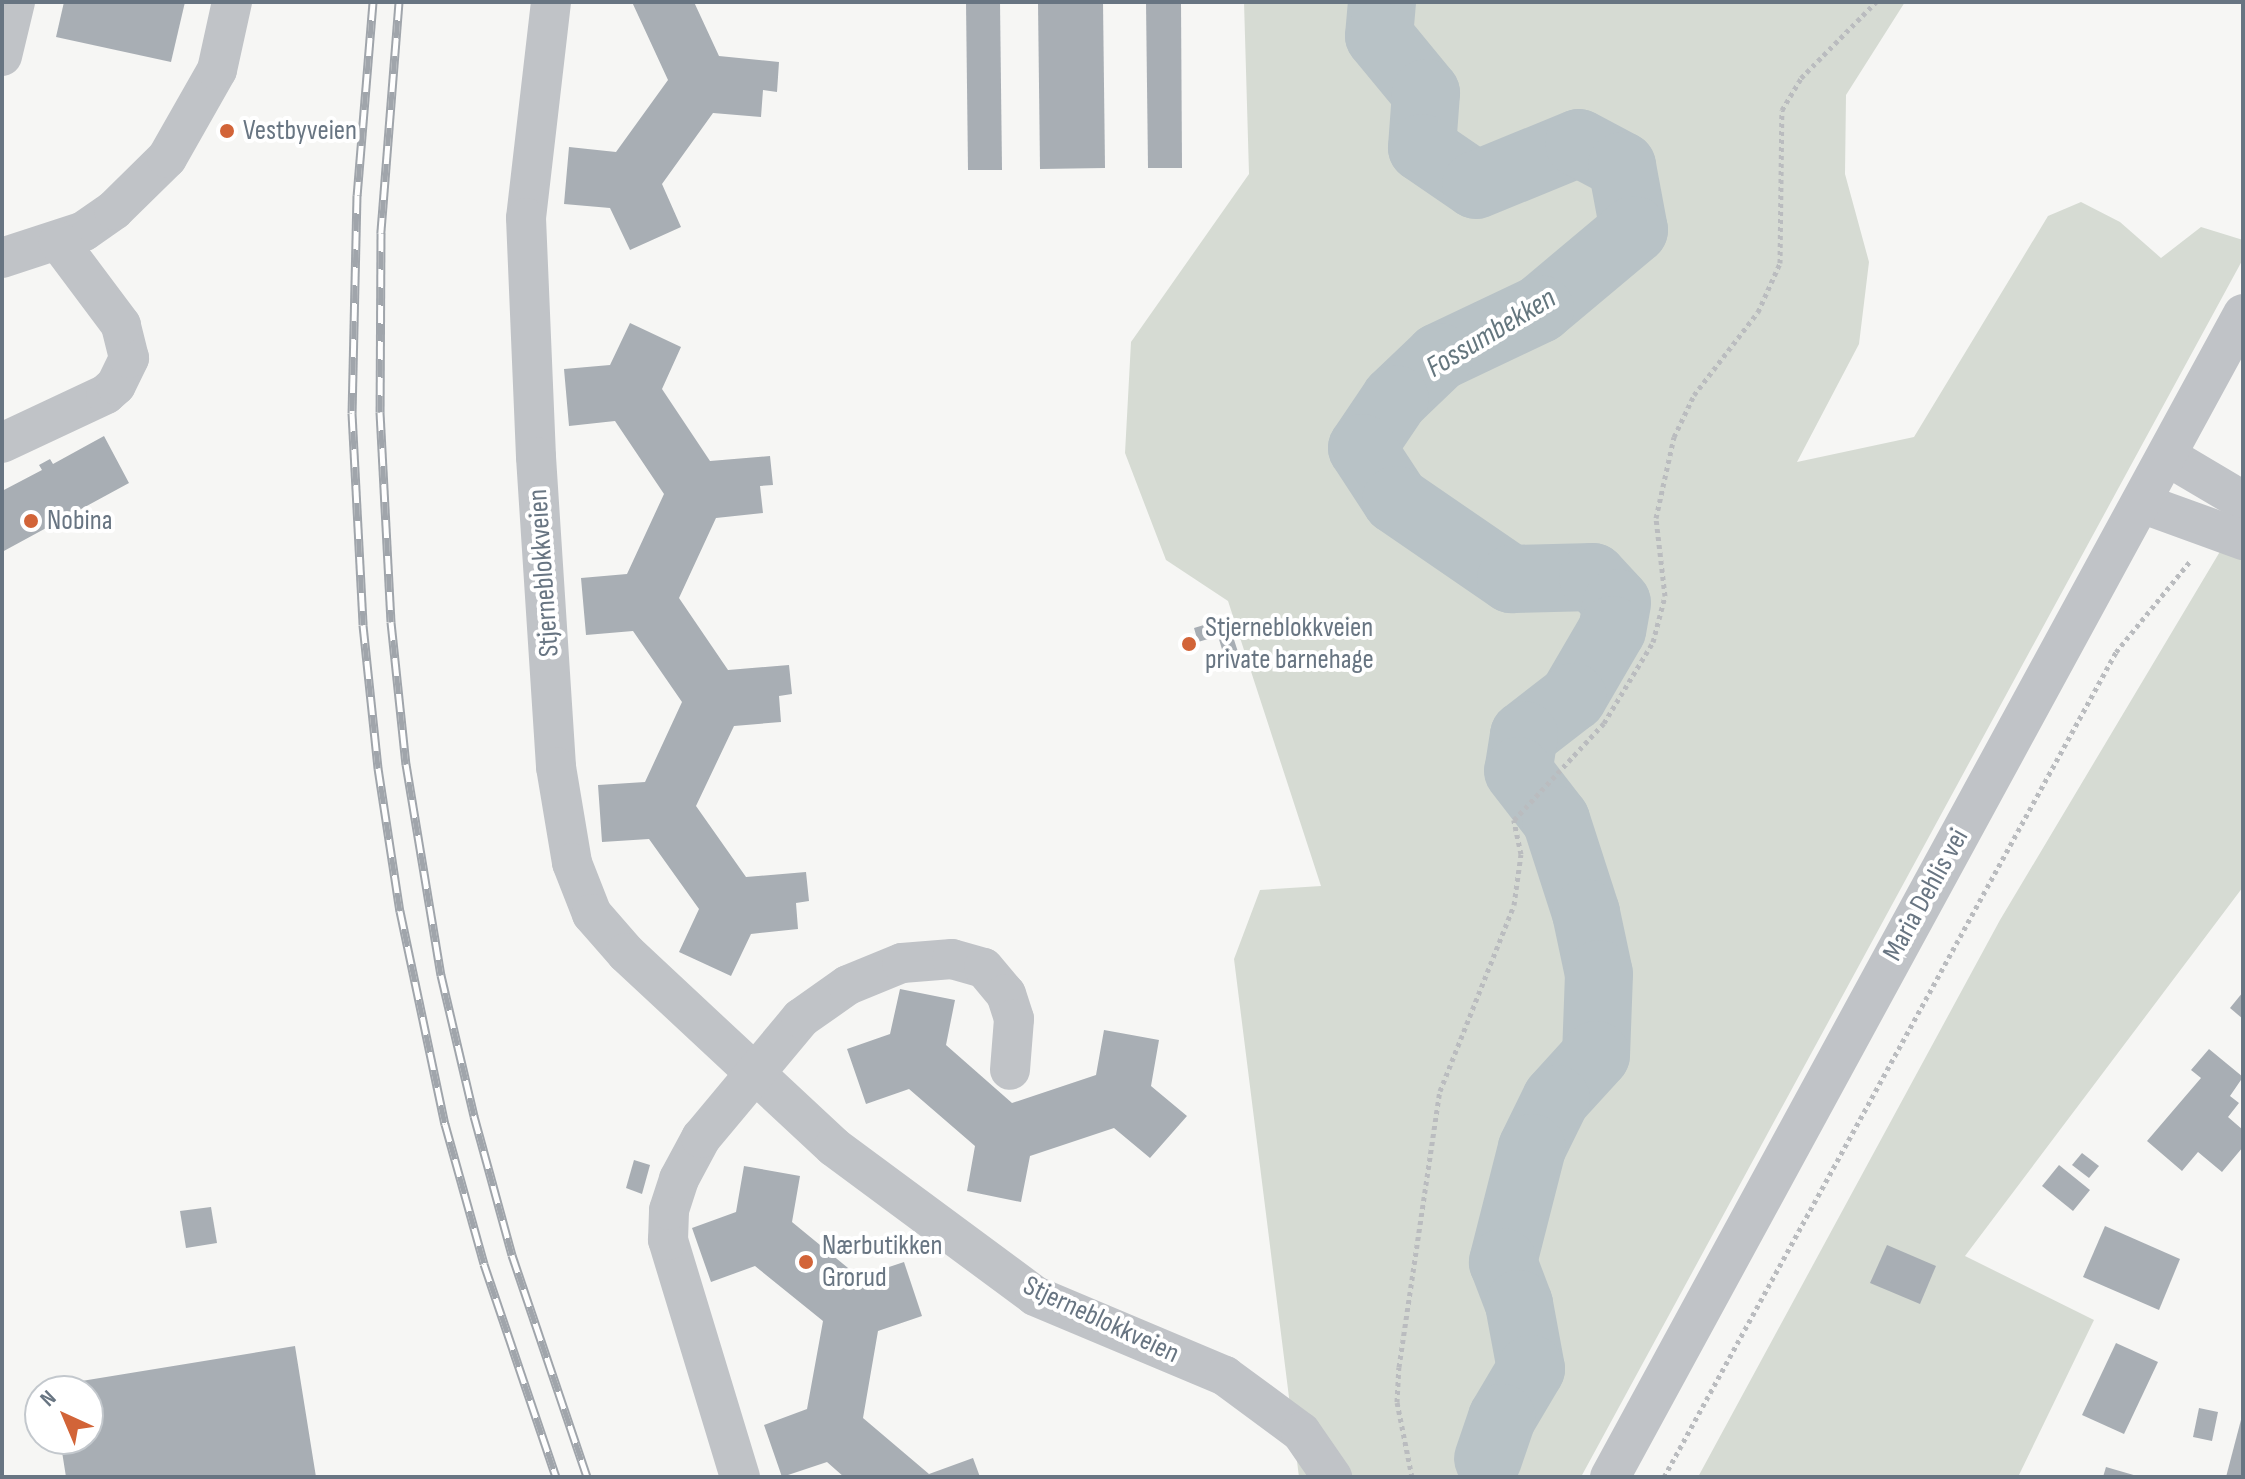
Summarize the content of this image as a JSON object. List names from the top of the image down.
{
  "streets": {
    "street": ["Stjerneblokkveien", "Maria Dehlis vei"]
  },
  "water": ["Fossumbekken"],
  "places": [
    "Vestbyveien",
    "Nobina",
    "Stjerneblokkveien private barnehage",
    "Nærbutikken Grorud"
  ],
  "north": "top left"
}
